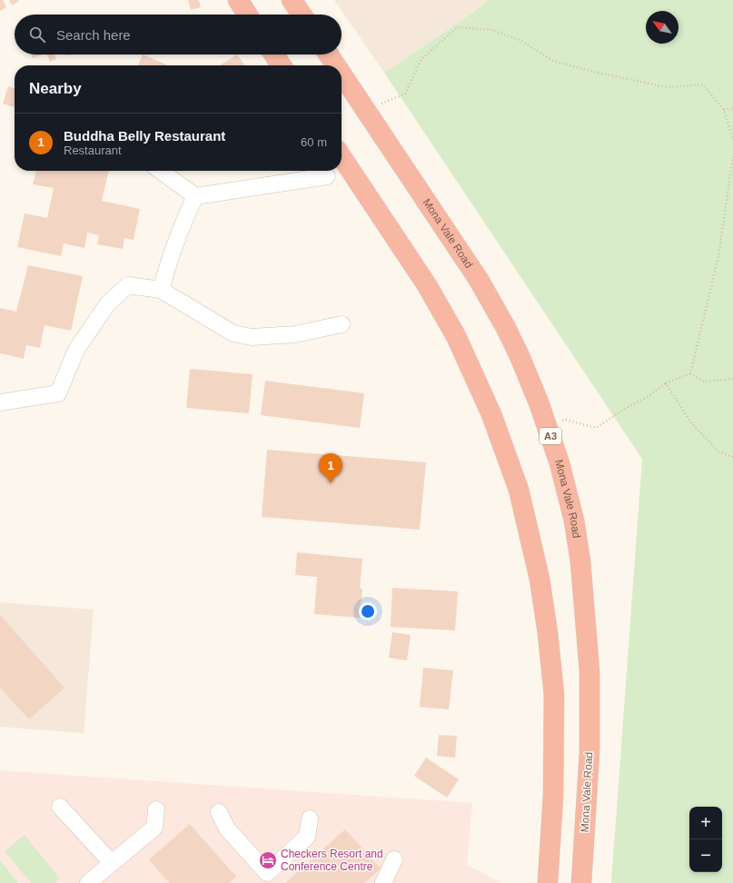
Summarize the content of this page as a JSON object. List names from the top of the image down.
{
  "streets": {
    "highway": ["Mona Vale Road", "A3"]
  },
  "places": {
    "hotel": ["Checkers Resort and Conference Centre"]
  },
  "north": "top left",
  "page": {
    "search": "Search here",
    "heading": "Nearby",
    "list": [
      {
        "mark": "1",
        "name": "Buddha Belly Restaurant",
        "note": "Restaurant",
        "value": "60 m"
      }
    ],
    "pins": "1",
    "map_buttons": ["+", "−"]
  }
}
